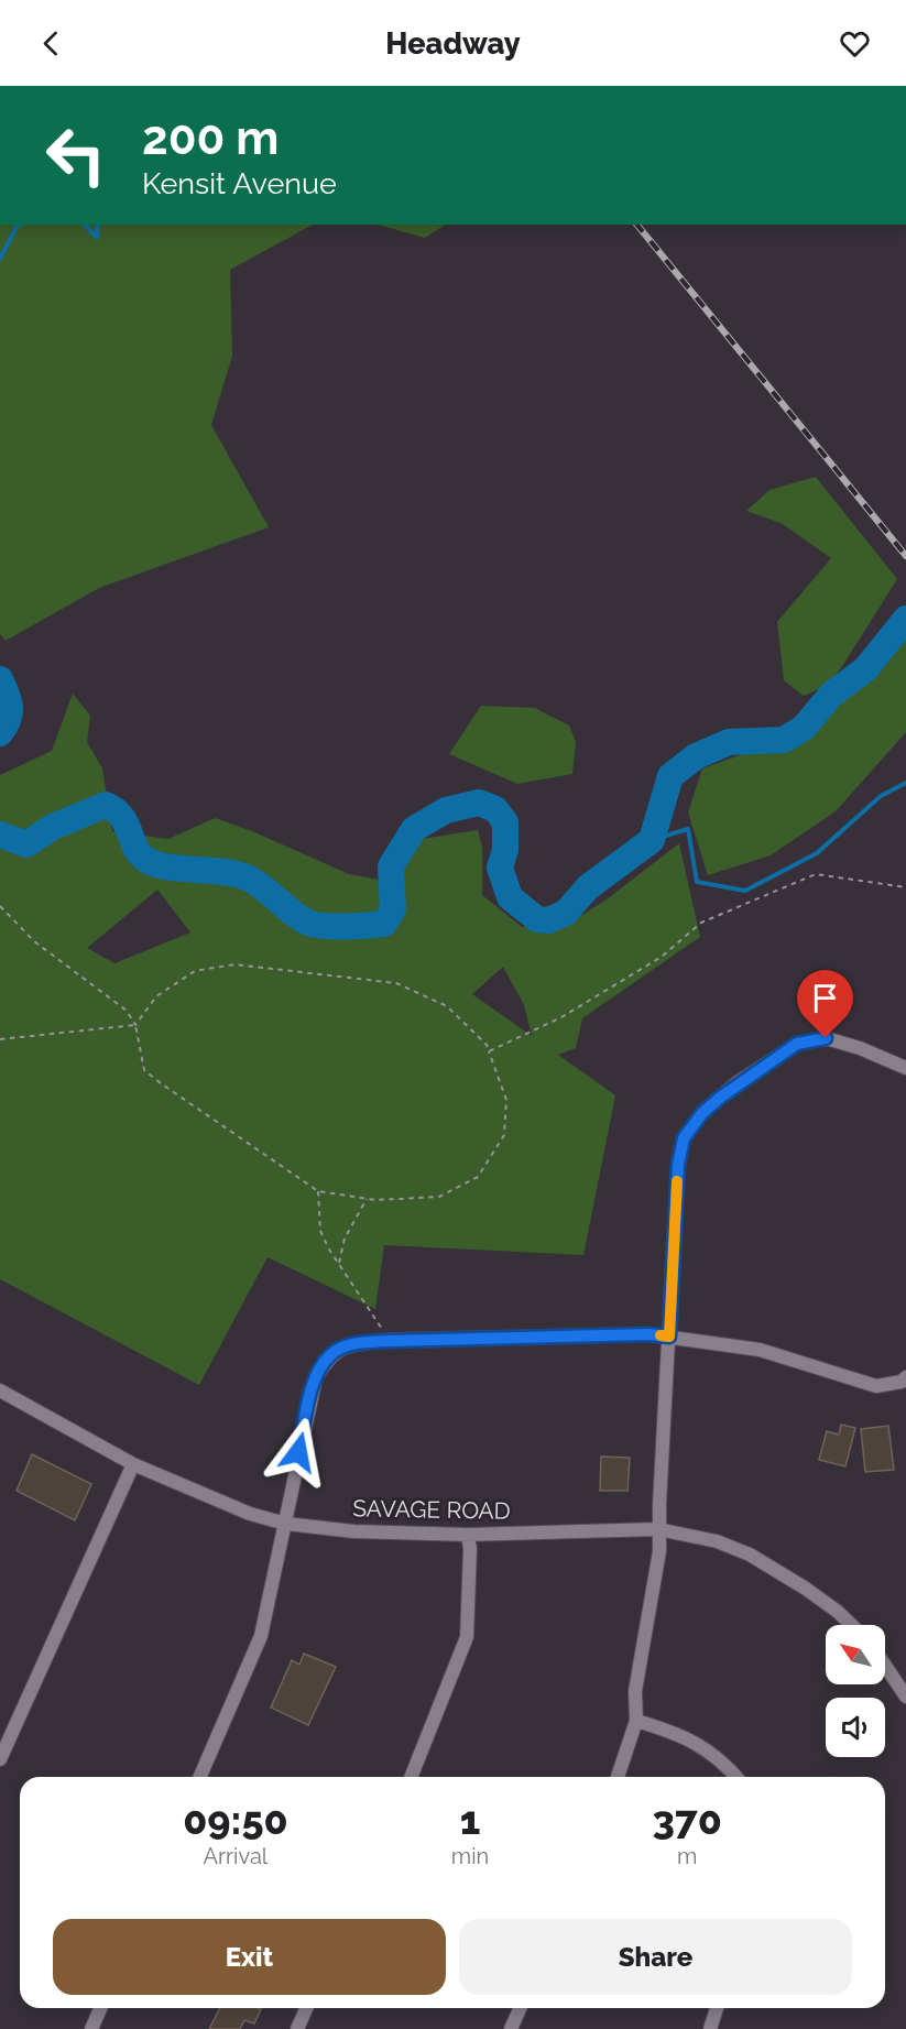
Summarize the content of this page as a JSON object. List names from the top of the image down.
{
  "streets": {
    "street": ["SAVAGE ROAD"]
  },
  "north": "top left",
  "page": {
    "header": "Headway",
    "turn": ["200 m", "Kensit Avenue"],
    "eta": [
      "09:50",
      "Arrival",
      "1",
      "min",
      "370",
      "m"
    ],
    "buttons": ["Exit", "Share"]
  }
}
